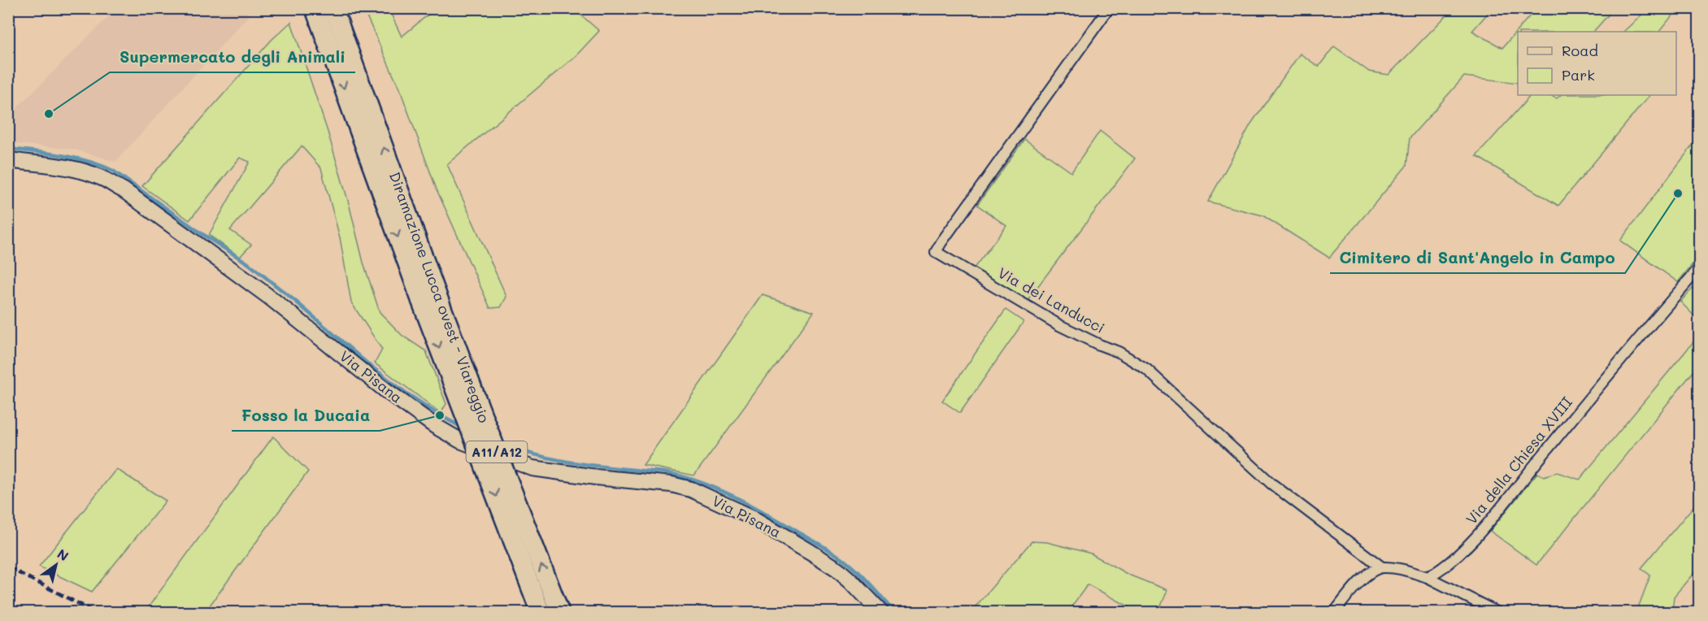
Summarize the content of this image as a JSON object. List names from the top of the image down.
{
  "streets": {
    "highway": ["Diramazione Lucca ovest - Viareggio", "A11/A12"],
    "main road": ["Via Pisana"],
    "street": ["Via dei Landucci", "Via della Chiesa XVIII"]
  },
  "places": ["Supermercato degli Animali", "Cimitero di Sant'Angelo in Campo", "Fosso la Ducaia"],
  "legend": ["Road", "Park"],
  "north": "top right"
}
